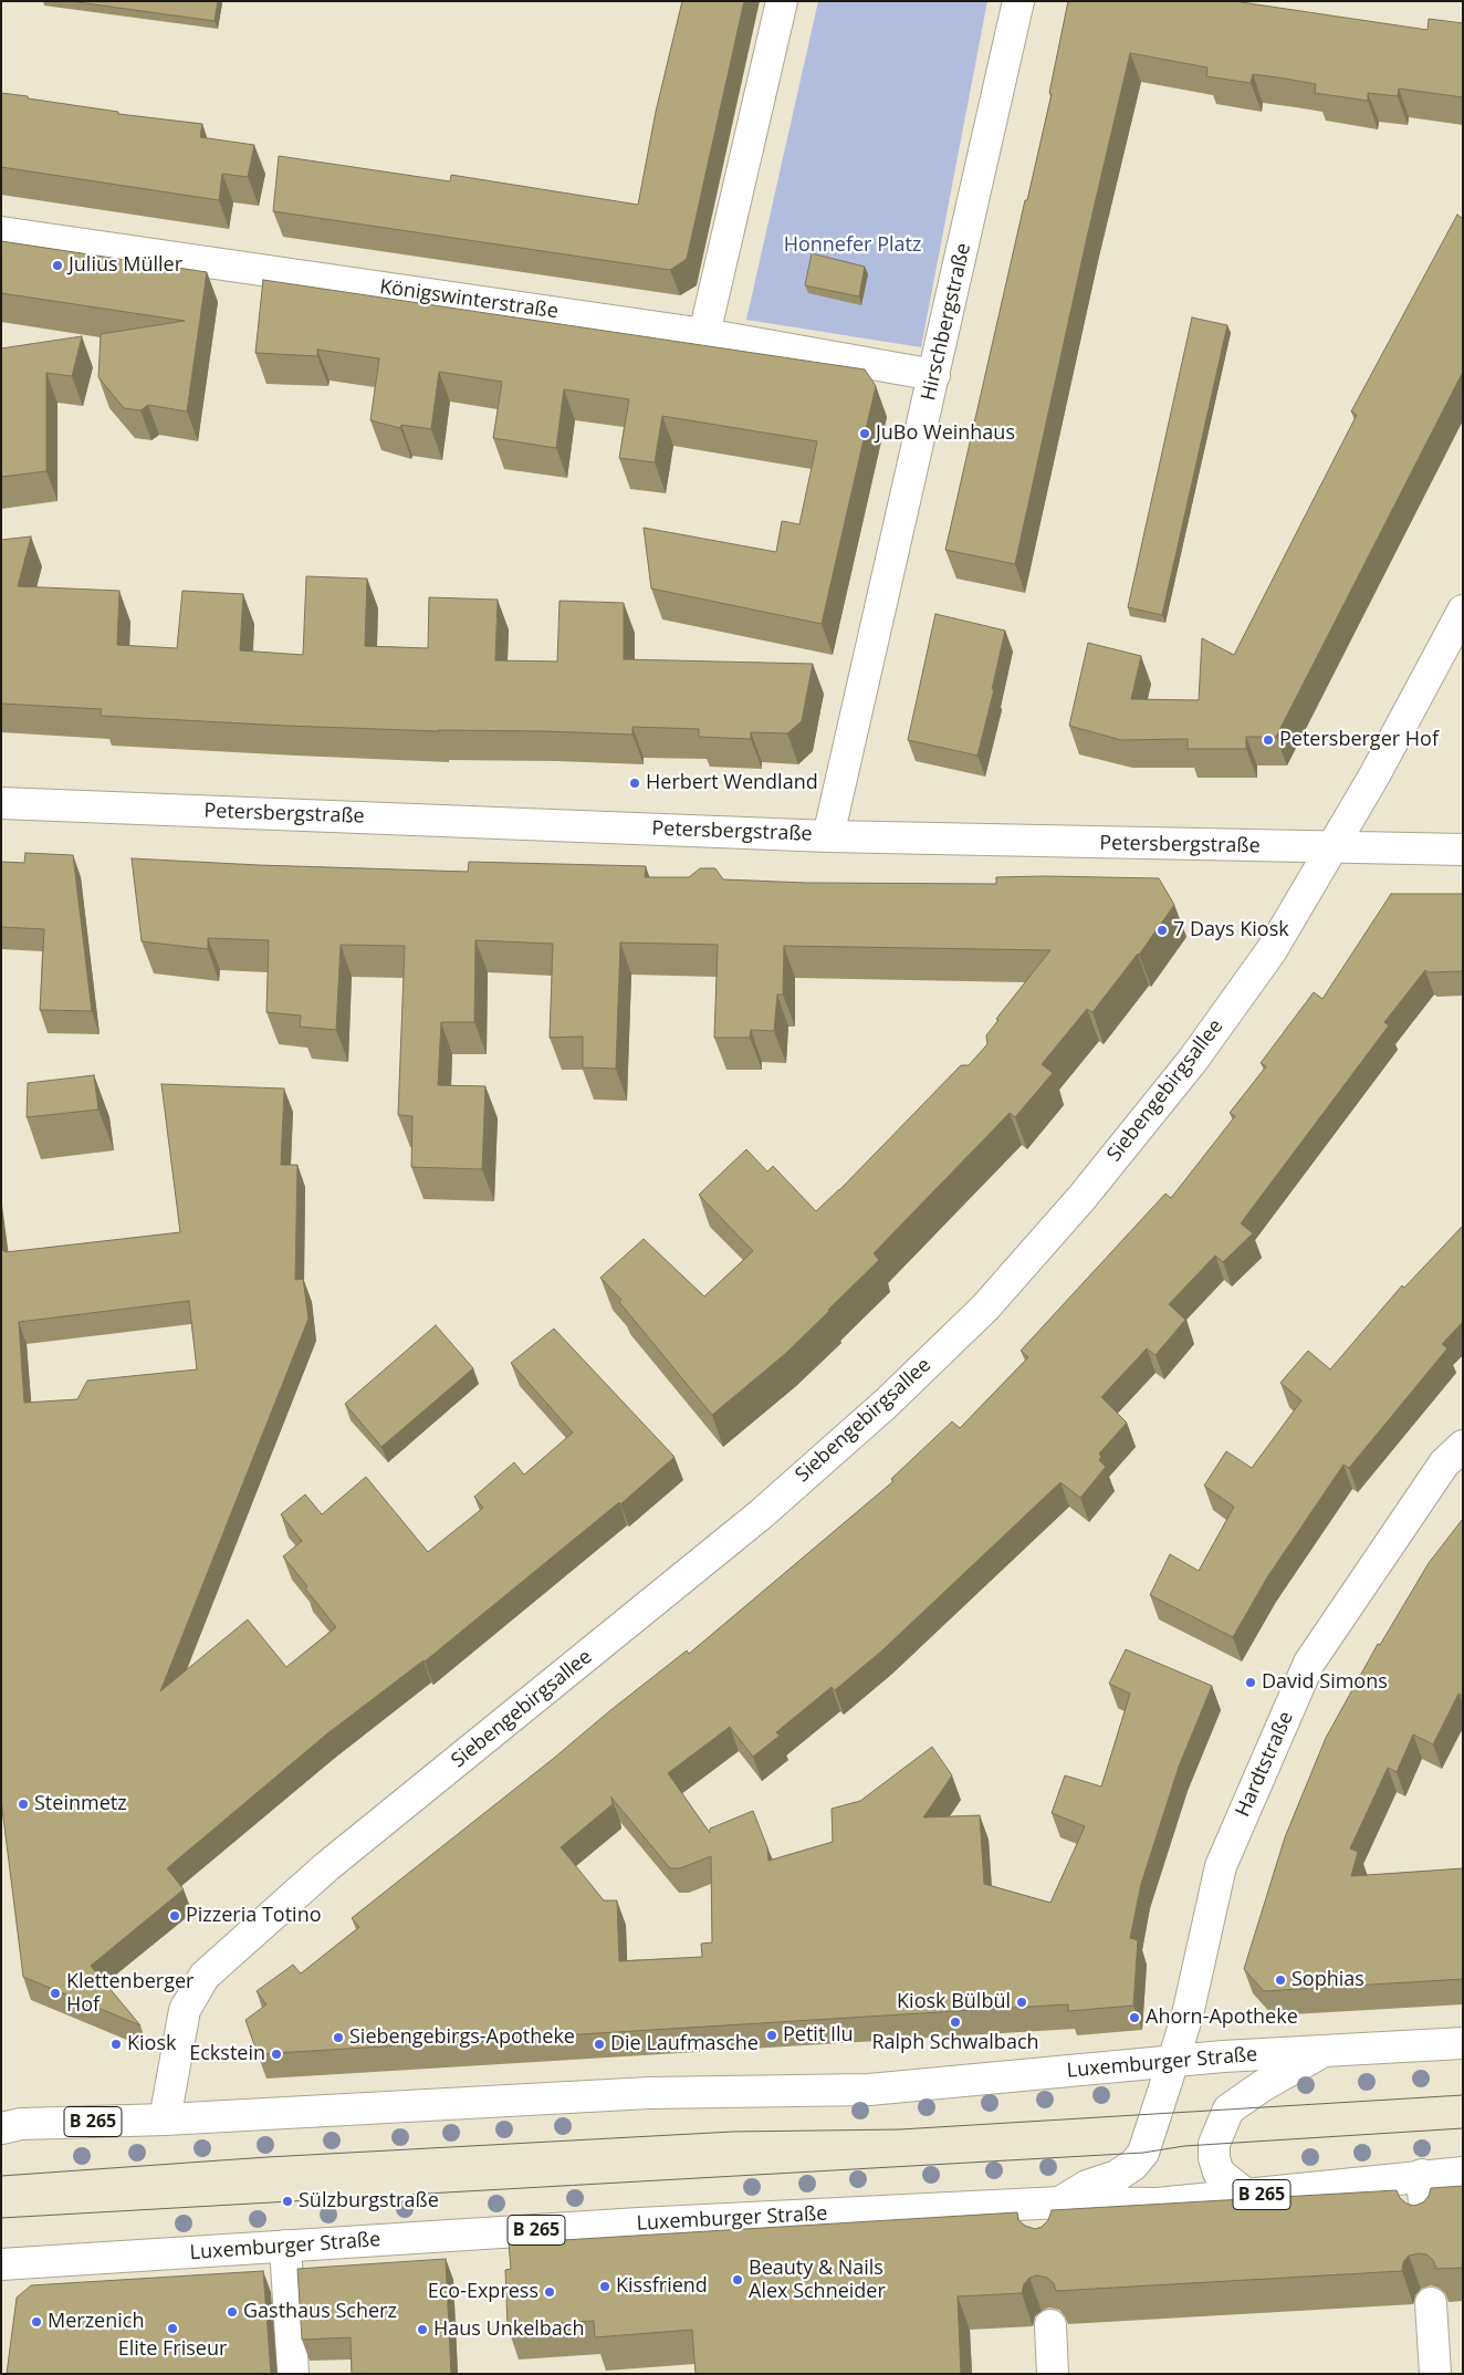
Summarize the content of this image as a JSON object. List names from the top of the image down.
{
  "streets": {
    "street": [
      "Königswinterstraße",
      "Hirschbergstraße",
      "Petersbergstraße",
      "Siebengebirgsallee",
      "Hardtstraße",
      "Luxemburger Straße",
      "B 265"
    ]
  },
  "crossings": [
    ["Königswinterstraße", "Hirschbergstraße"],
    ["Hirschbergstraße", "Petersbergstraße"],
    ["Petersbergstraße", "Siebengebirgsallee"],
    ["Siebengebirgsallee", "Luxemburger Straße"],
    ["Hardtstraße", "Luxemburger Straße"]
  ],
  "parks": ["Honnefer Platz"],
  "places": [
    "Julius Müller",
    "JuBo Weinhaus",
    "Petersberger Hof",
    "Herbert Wendland",
    "7 Days Kiosk",
    "David Simons",
    "Steinmetz",
    "Pizzeria Totino",
    "Sophias",
    "Klettenberger Hof",
    "Kiosk Bülbül",
    "Ahorn-Apotheke",
    "Ralph Schwalbach",
    "Petit Ilu",
    "Siebengebirgs-Apotheke",
    "Kiosk",
    "Die Laufmasche",
    "Eckstein",
    "Sülzburgstraße",
    "Beauty & Nails Alex Schneider",
    "Kissfriend",
    "Eco-Express",
    "Gasthaus Scherz",
    "Merzenich",
    "Elite Friseur",
    "Haus Unkelbach"
  ]
}
